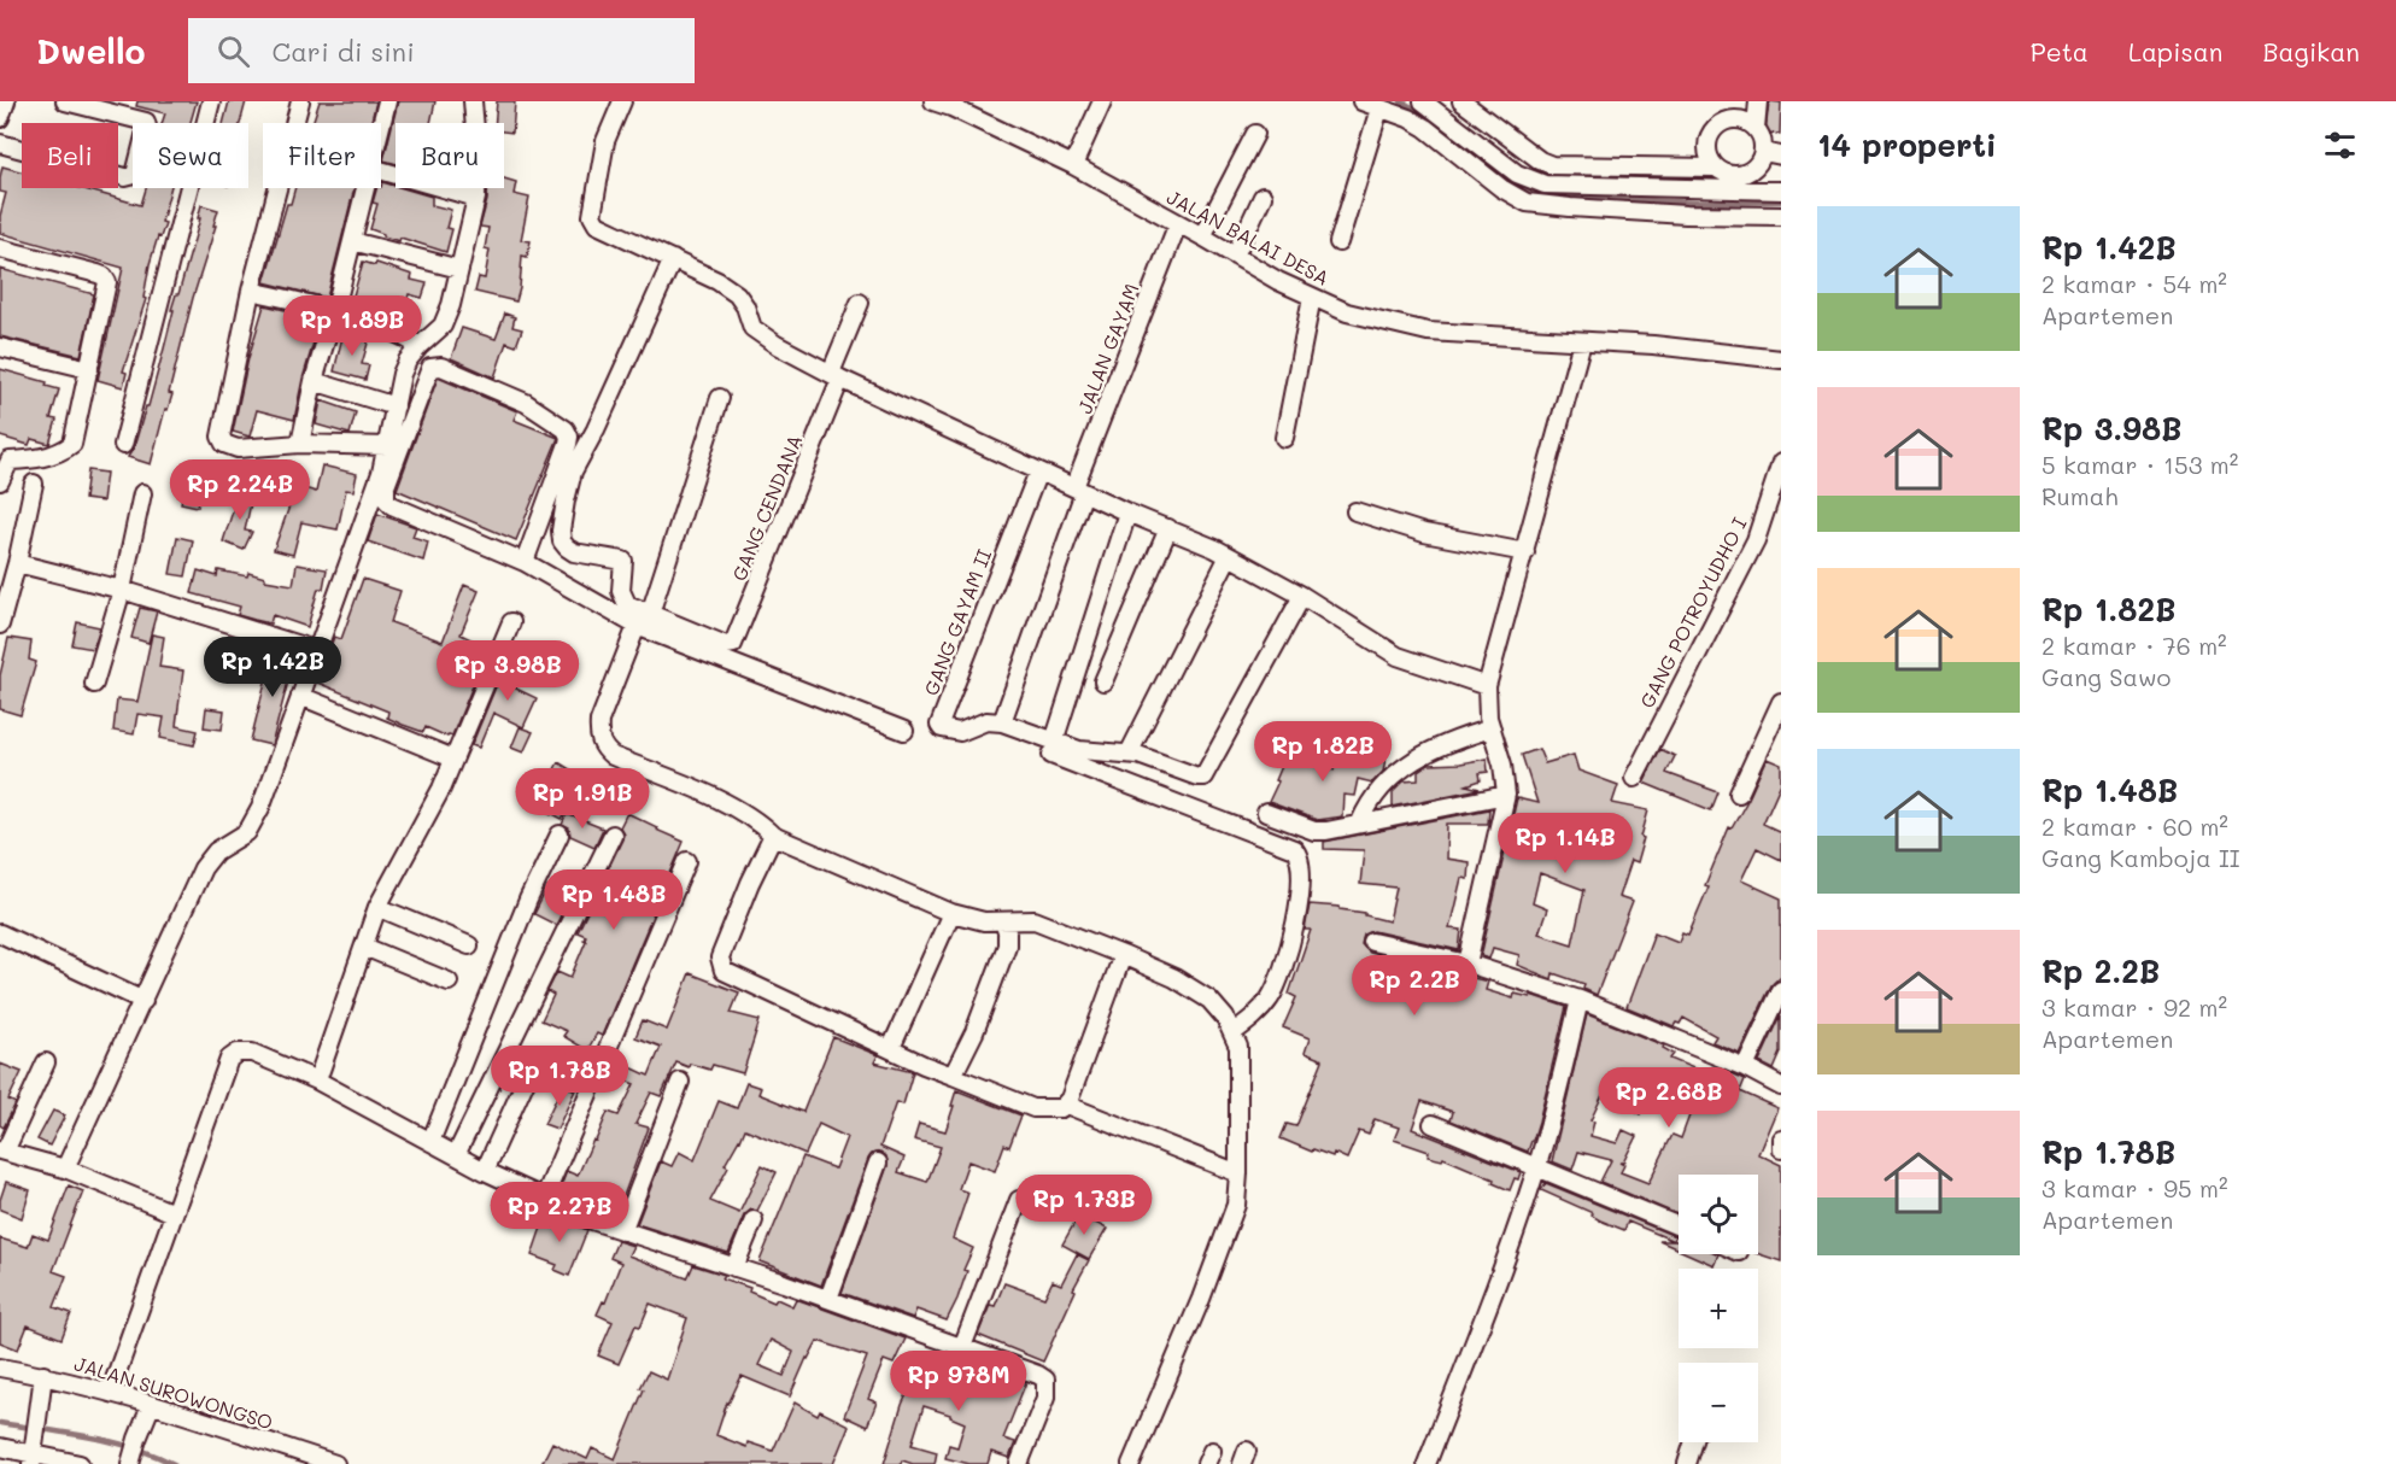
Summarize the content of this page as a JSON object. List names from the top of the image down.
{
  "streets": {
    "street": [
      "JALAN BALAI DESA",
      "JALAN GAYAM",
      "GANG CENDANA",
      "GANG POTROYUDHO I",
      "GANG GAYAM II",
      "JALAN SUROWONGSO"
    ]
  },
  "crossings": [
    ["JALAN BALAI DESA", "JALAN GAYAM"],
    ["JALAN GAYAM", "GANG GAYAM II"]
  ],
  "page": {
    "header": "Dwello",
    "search": "Cari di sini",
    "nav": ["Peta", "Lapisan", "Bagikan"],
    "heading": "14 properti",
    "chip": [
      "Beli",
      "Sewa",
      "Filter",
      "Baru"
    ],
    "list": [
      {
        "name": "Rp 1.42B",
        "note": "2 kamar · 54 m² · Apartemen"
      },
      {
        "name": "Rp 3.98B",
        "note": "5 kamar · 153 m² · Rumah"
      },
      {
        "name": "Rp 1.82B",
        "note": "2 kamar · 76 m² · Gang Sawo"
      },
      {
        "name": "Rp 1.48B",
        "note": "2 kamar · 60 m² · Gang Kamboja II"
      },
      {
        "name": "Rp 2.2B",
        "note": "3 kamar · 92 m² · Apartemen"
      },
      {
        "name": "Rp 1.78B",
        "note": "3 kamar · 95 m² · Apartemen"
      }
    ],
    "price": [
      "Rp 1.89B",
      "Rp 2.24B",
      "Rp 1.42B",
      "Rp 3.98B",
      "Rp 1.82B",
      "Rp 1.91B",
      "Rp 1.14B",
      "Rp 1.48B",
      "Rp 2.2B",
      "Rp 1.78B",
      "Rp 2.68B",
      "Rp 1.73B",
      "Rp 2.27B",
      "Rp 978M"
    ],
    "map_buttons": ["+", "−"]
  }
}
